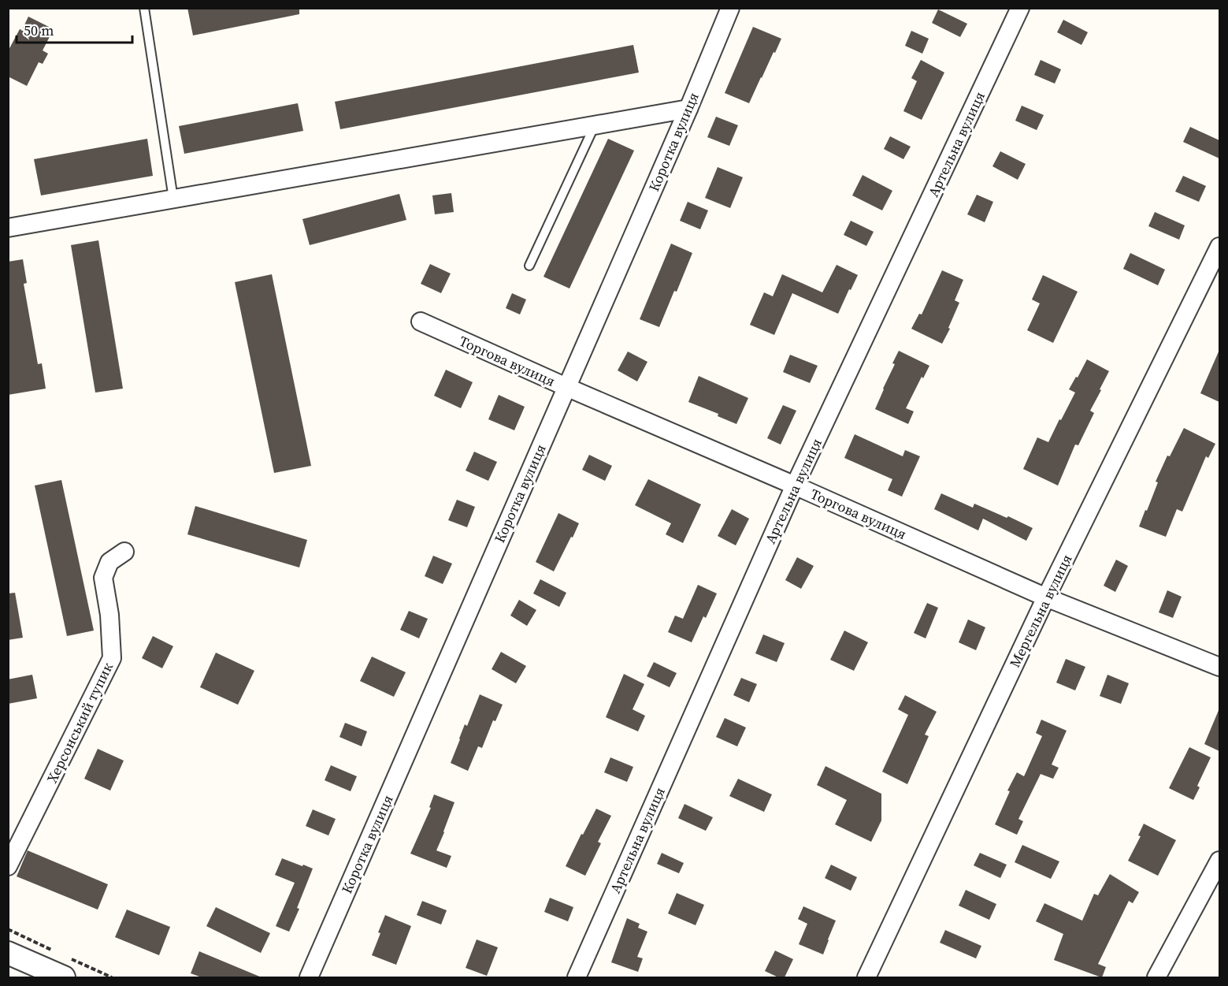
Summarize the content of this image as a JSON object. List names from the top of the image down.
{
  "streets": {
    "street": [
      "Коротка вулиця",
      "Артельна вулиця",
      "Торгова вулиця",
      "Мергельна вулиця",
      "Херсонський тупик"
    ]
  },
  "crossings": [
    ["Коротка вулиця", "Торгова вулиця"],
    ["Артельна вулиця", "Торгова вулиця"],
    ["Торгова вулиця", "Мергельна вулиця"]
  ],
  "scale_bar": "50 m"
}
